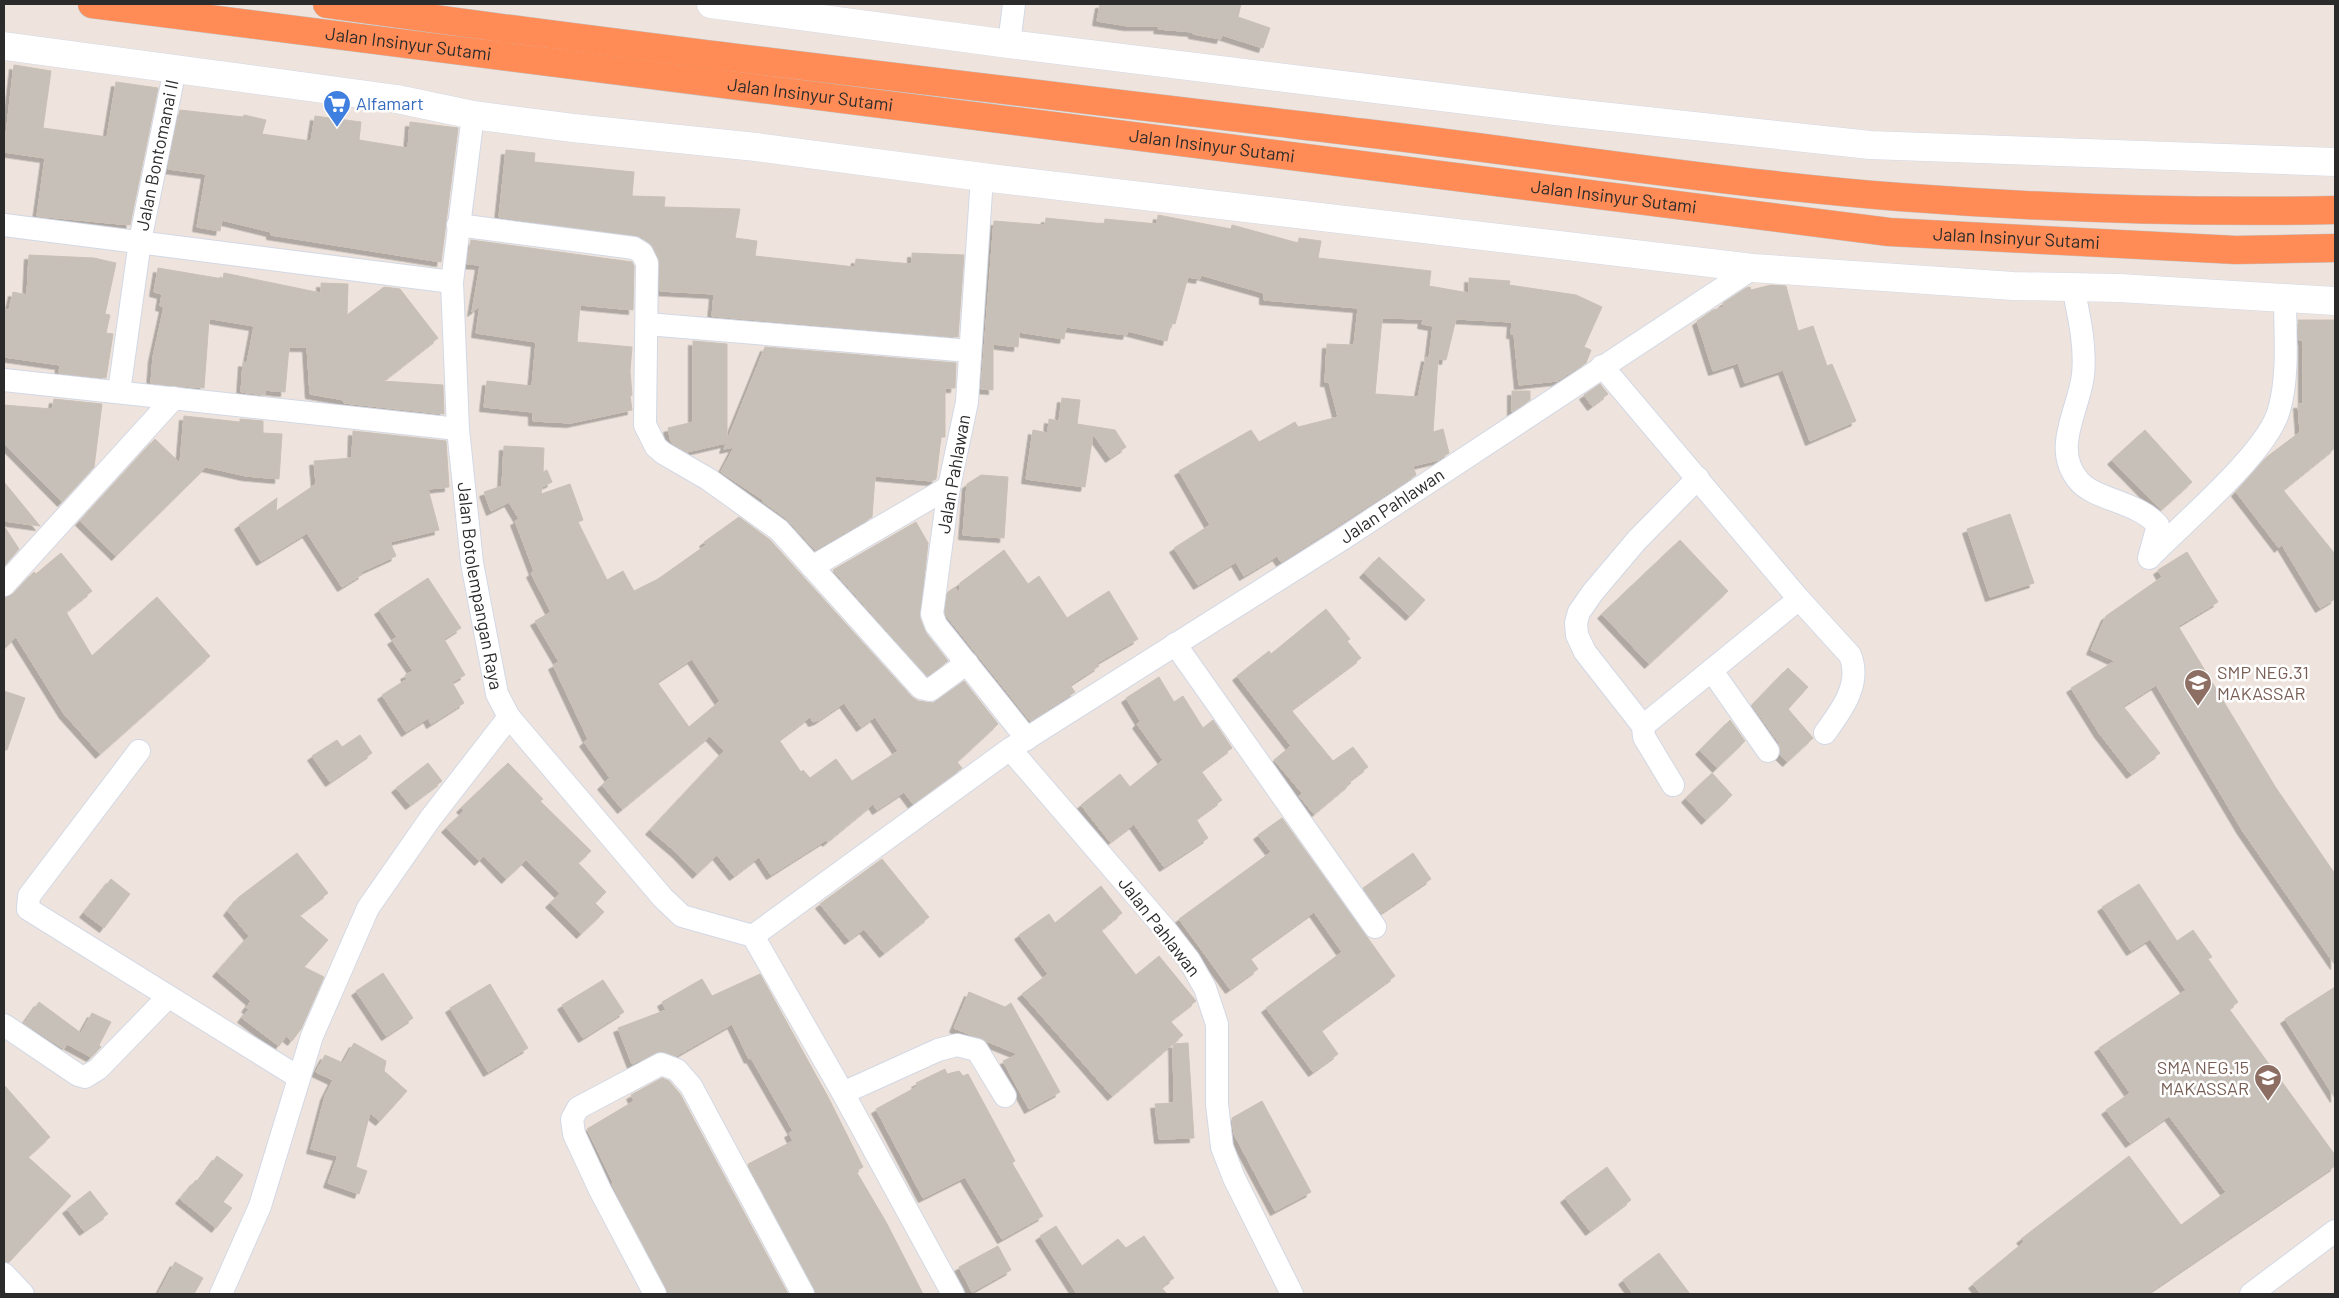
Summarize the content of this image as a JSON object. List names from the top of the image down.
{
  "streets": {
    "highway": ["Jalan Insinyur Sutami"],
    "street": ["Jalan Bontomanai II", "Jalan Pahlawan", "Jalan Botolempangan Raya"]
  },
  "places": {
    "supermarket": ["Alfamart"],
    "school or university": ["SMP NEG.31 MAKASSAR", "SMA NEG.15 MAKASSAR"]
  }
}
